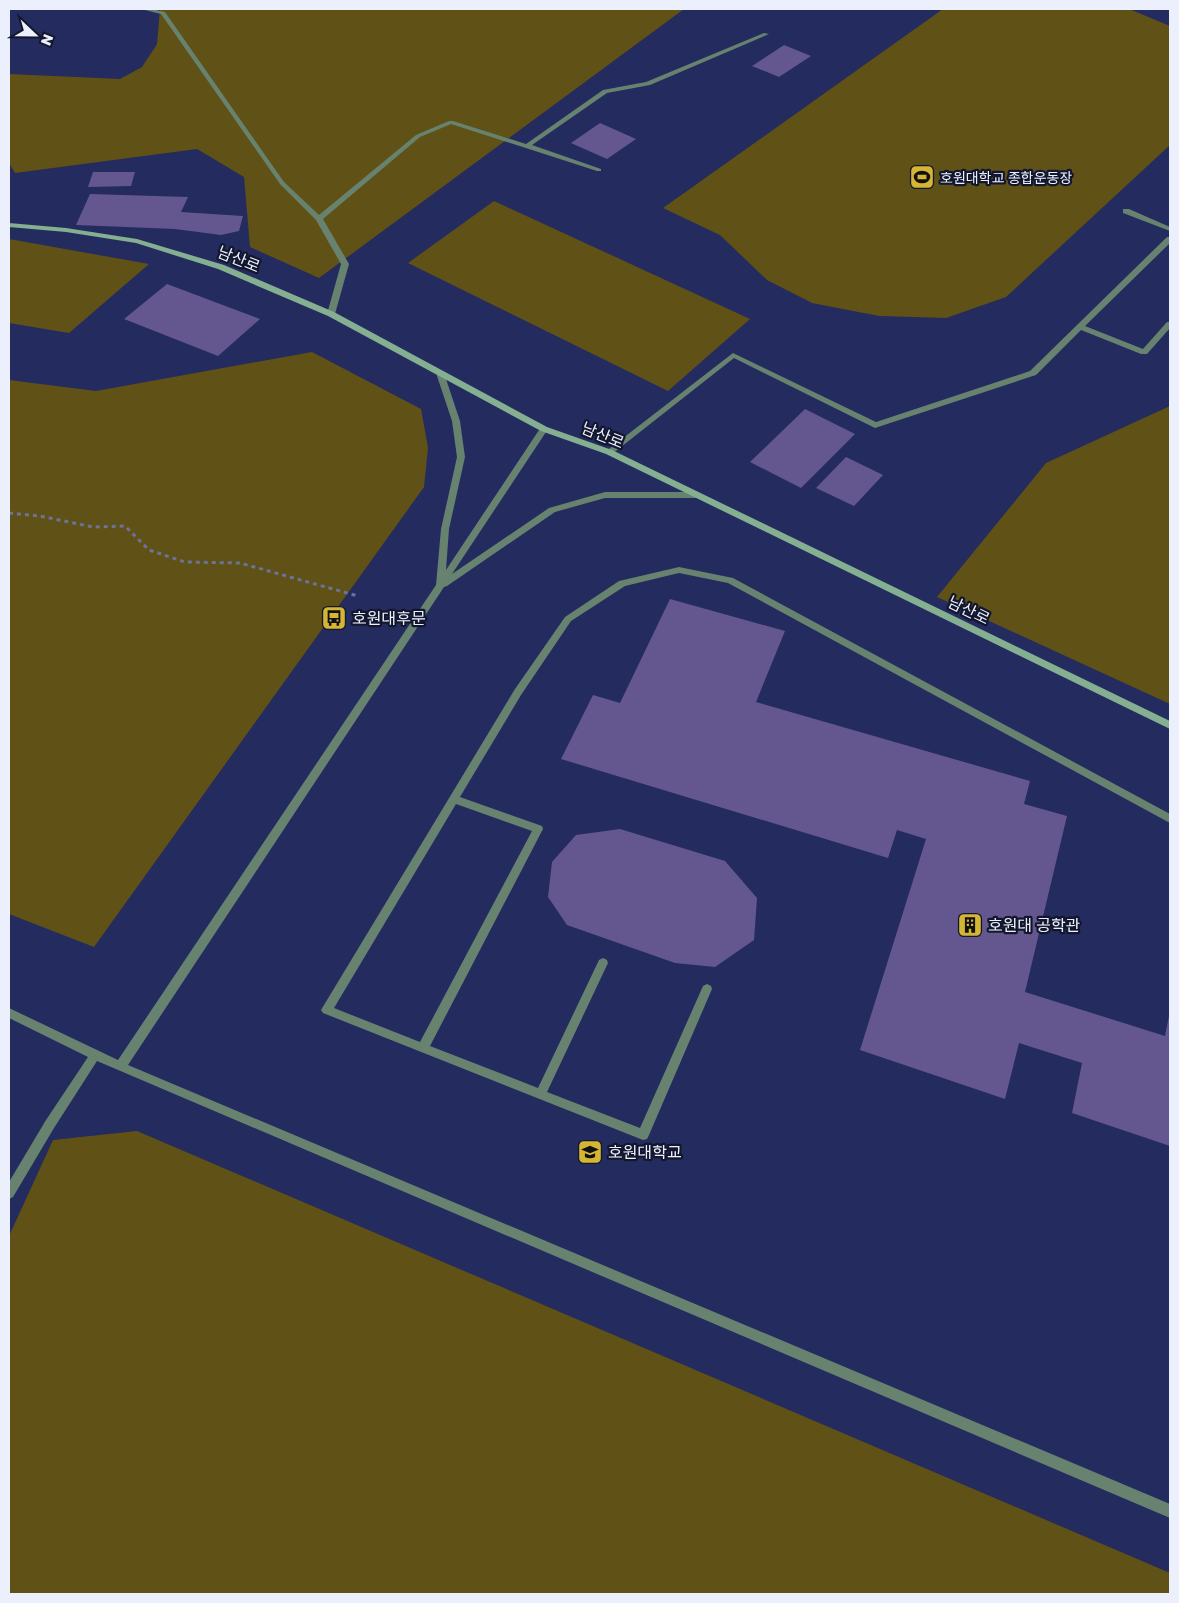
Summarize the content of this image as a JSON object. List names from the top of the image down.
{
  "streets": {
    "street": ["남산로"]
  },
  "places": {
    "sports": ["호원대학교 종합운동장"],
    "bus stop": ["호원대후문"],
    "building": ["호원대 공학관"],
    "school or university": ["호원대학교"]
  },
  "north": "right"
}
